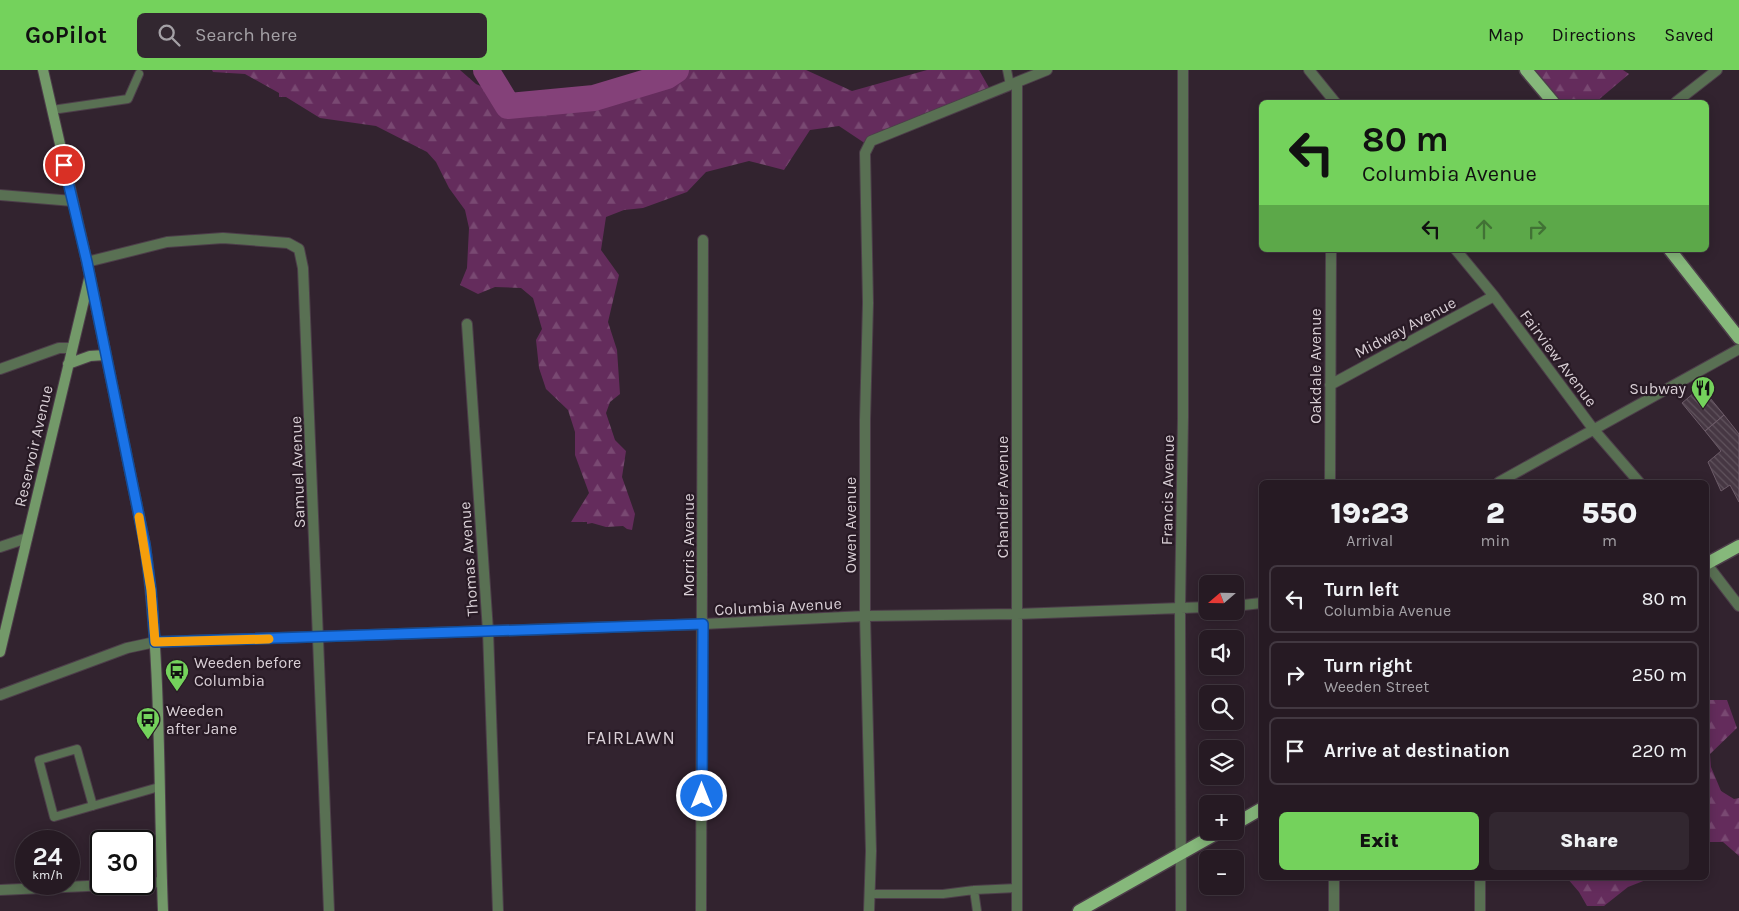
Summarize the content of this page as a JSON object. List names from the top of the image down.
{
  "streets": {
    "main road": ["Reservoir Avenue"],
    "street": [
      "Midway Avenue",
      "Fairview Avenue",
      "Oakdale Avenue",
      "Samuel Avenue",
      "Francis Avenue",
      "Chandler Avenue",
      "Owen Avenue",
      "Morris Avenue",
      "Thomas Avenue",
      "Columbia Avenue"
    ]
  },
  "crossings": [
    ["Midway Avenue", "Fairview Avenue"],
    ["Midway Avenue", "Oakdale Avenue"],
    ["Samuel Avenue", "Columbia Avenue"],
    ["Francis Avenue", "Columbia Avenue"],
    ["Chandler Avenue", "Owen Avenue"],
    ["Chandler Avenue", "Columbia Avenue"],
    ["Owen Avenue", "Columbia Avenue"],
    ["Morris Avenue", "Columbia Avenue"],
    ["Thomas Avenue", "Columbia Avenue"]
  ],
  "districts": ["FAIRLAWN"],
  "places": {
    "restaurant": ["Subway"],
    "bus stop": ["Weeden before Columbia", "Weeden after Jane"]
  },
  "north": "left",
  "page": {
    "header": "GoPilot",
    "search": "Search here",
    "nav": ["Map", "Directions", "Saved"],
    "turn": ["80 m", "Columbia Avenue"],
    "eta": [
      "19:23",
      "Arrival",
      "2",
      "min",
      "550",
      "m"
    ],
    "list": [
      {
        "name": "Turn left",
        "note": "Columbia Avenue",
        "value": "80 m"
      },
      {
        "name": "Turn right",
        "note": "Weeden Street",
        "value": "250 m"
      },
      {
        "name": "Arrive at destination",
        "value": "220 m"
      }
    ],
    "map_buttons": ["+", "−"],
    "buttons": ["Exit", "Share"],
    "speed": "24 km/h",
    "limit": "30"
  }
}
